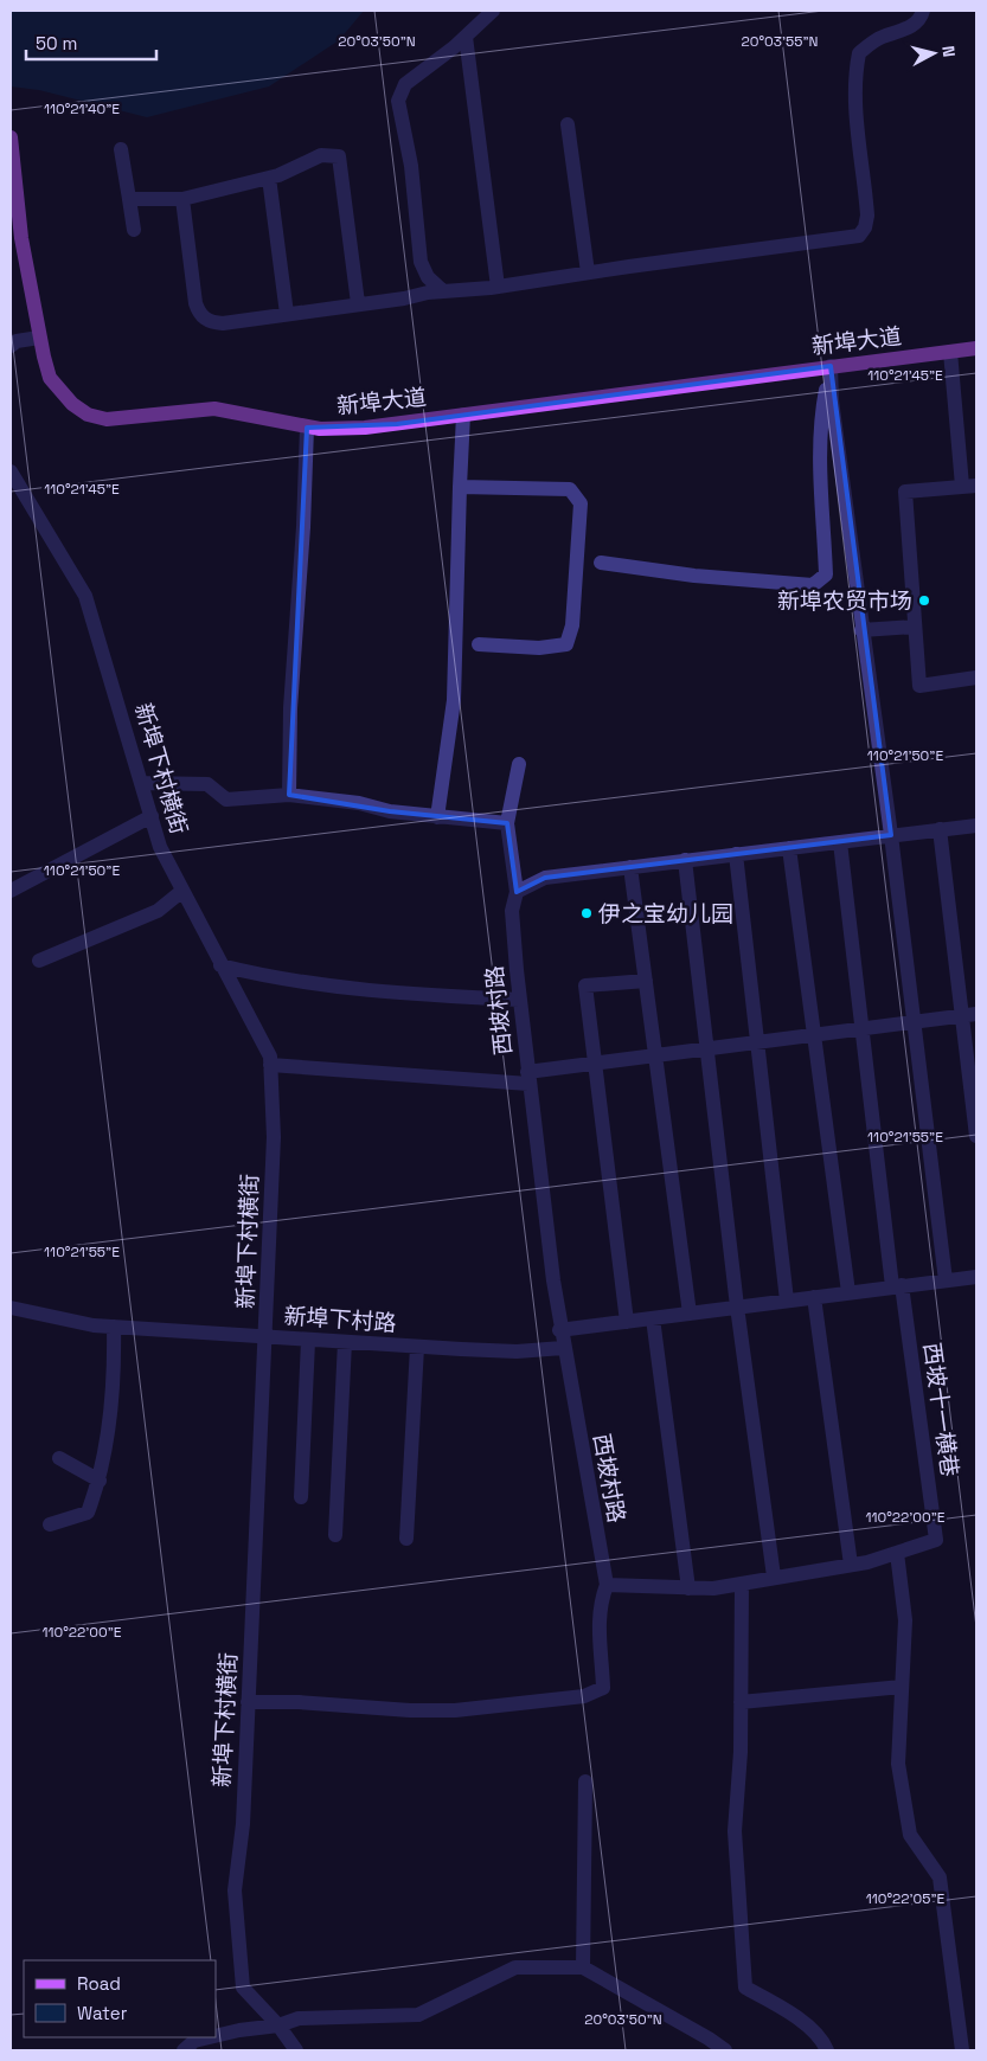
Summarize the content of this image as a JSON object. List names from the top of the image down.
{
  "streets": {
    "main road": ["新埠大道"],
    "street": [
      "新埠下村横街",
      "西坡村路",
      "新埠下村路",
      "西坡十一横巷"
    ]
  },
  "crossings": [
    ["新埠下村横街", "新埠下村路"],
    ["西坡村路", "新埠下村路"]
  ],
  "places": ["新埠农贸市场", "伊之宝幼儿园"],
  "legend": ["Road", "Water"],
  "scale_bar": "50 m",
  "north": "right",
  "coordinates": [
    "20°03'50\"N",
    "20°03'55\"N",
    "110°21'40\"E",
    "110°21'45\"E",
    "110°21'50\"E",
    "110°21'55\"E",
    "110°22'00\"E",
    "110°22'05\"E"
  ]
}
